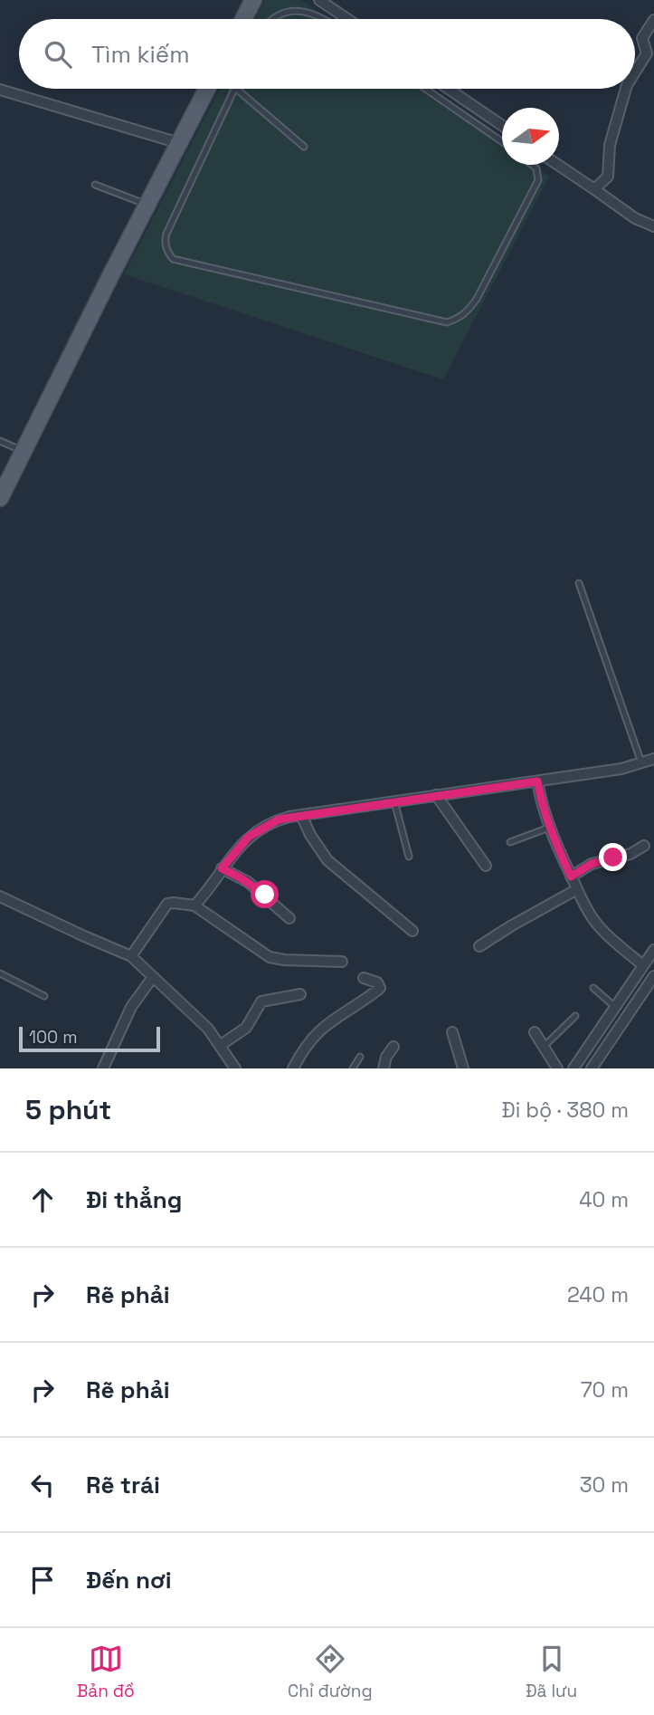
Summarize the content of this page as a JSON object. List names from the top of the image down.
{
  "scale_bar": "100 m",
  "north": "right",
  "page": {
    "search": "Tìm kiếm",
    "scale": "100 m",
    "heading": ["5 phút", "Đi bộ · 380 m"],
    "list": [
      ["Đi thẳng", "40 m"],
      ["Rẽ phải", "240 m"],
      ["Rẽ phải", "70 m"],
      ["Rẽ trái", "30 m"],
      "Đến nơi"
    ],
    "nav": ["Bản đồ", "Chỉ đường", "Đã lưu"]
  }
}
